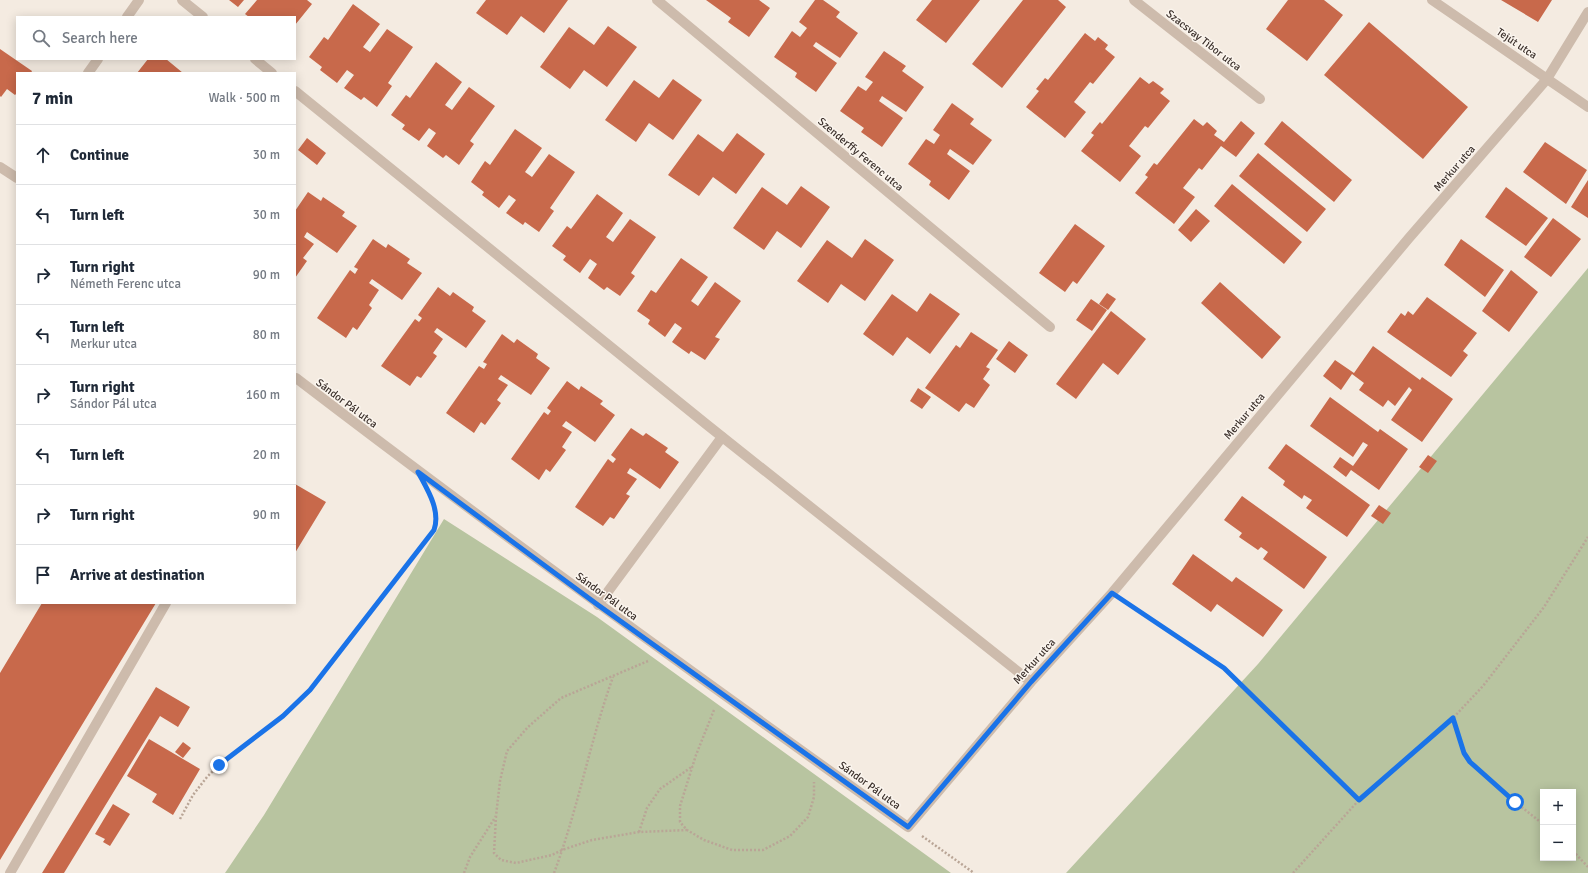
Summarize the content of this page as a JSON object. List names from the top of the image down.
{
  "streets": {
    "street": [
      "Szacsvay Tibor utca",
      "Tejút utca",
      "Szenderffy Ferenc utca",
      "Merkur utca",
      "Sándor Pál utca"
    ]
  },
  "crossings": [
    ["Tejút utca", "Merkur utca"],
    ["Merkur utca", "Sándor Pál utca"]
  ],
  "page": {
    "search": "Search here",
    "heading": ["7 min", "Walk · 500 m"],
    "list": [
      ["Continue", "30 m"],
      ["Turn left", "30 m"],
      ["Turn right", "Németh Ferenc utca", "90 m"],
      ["Turn left", "Merkur utca", "80 m"],
      ["Turn right", "Sándor Pál utca", "160 m"],
      ["Turn left", "20 m"],
      ["Turn right", "90 m"],
      "Arrive at destination"
    ],
    "map_buttons": ["+", "−"]
  }
}
